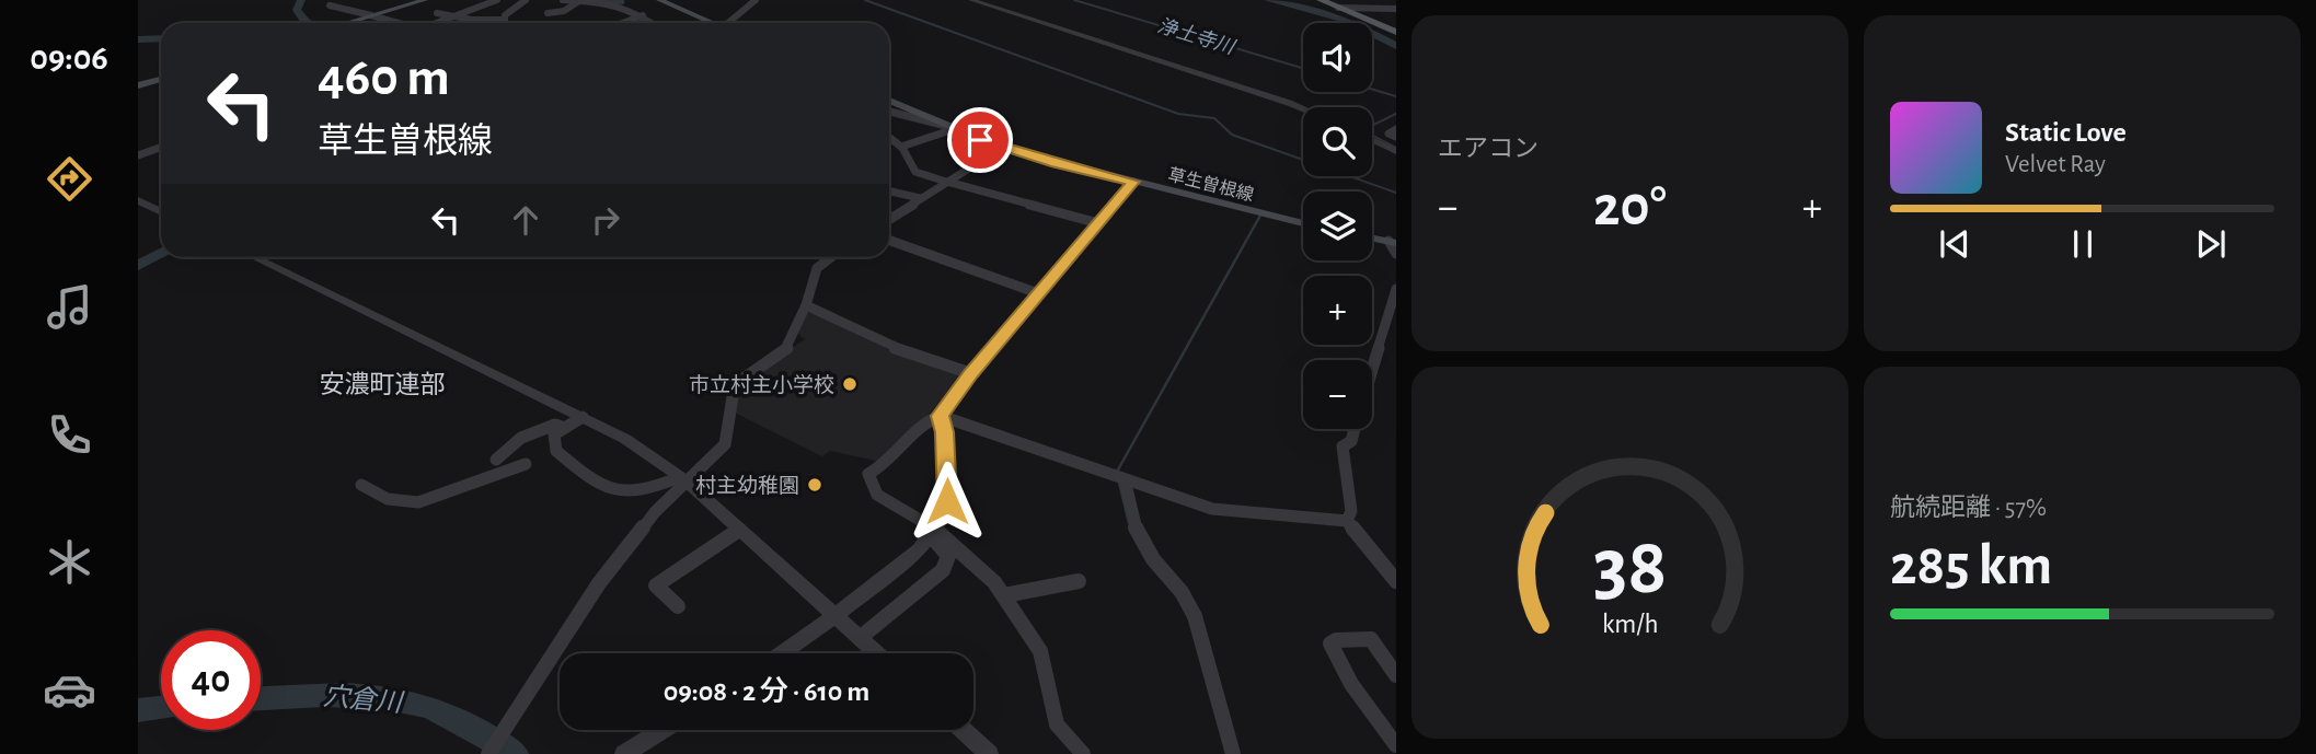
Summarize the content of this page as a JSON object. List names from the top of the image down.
{
  "streets": {
    "main road": ["草生曽根線"]
  },
  "districts": ["安濃町連部"],
  "water": ["浄土寺川", "穴倉川"],
  "places": ["市立村主小学校", "村主幼稚園"],
  "page": {
    "tabs": "09:06",
    "tile": [
      "エアコン",
      ["航続距離 · 57%", "285 km"]
    ],
    "map_buttons": ["+", "−"],
    "turn": ["460 m", "草生曽根線"],
    "song": ["Static Love", "Velvet Ray"],
    "heat": ["−", "20°", "+"],
    "limit": "40",
    "trip": "09:08 · 2 分 · 610 m",
    "gauge": ["38", "km/h"]
  }
}
